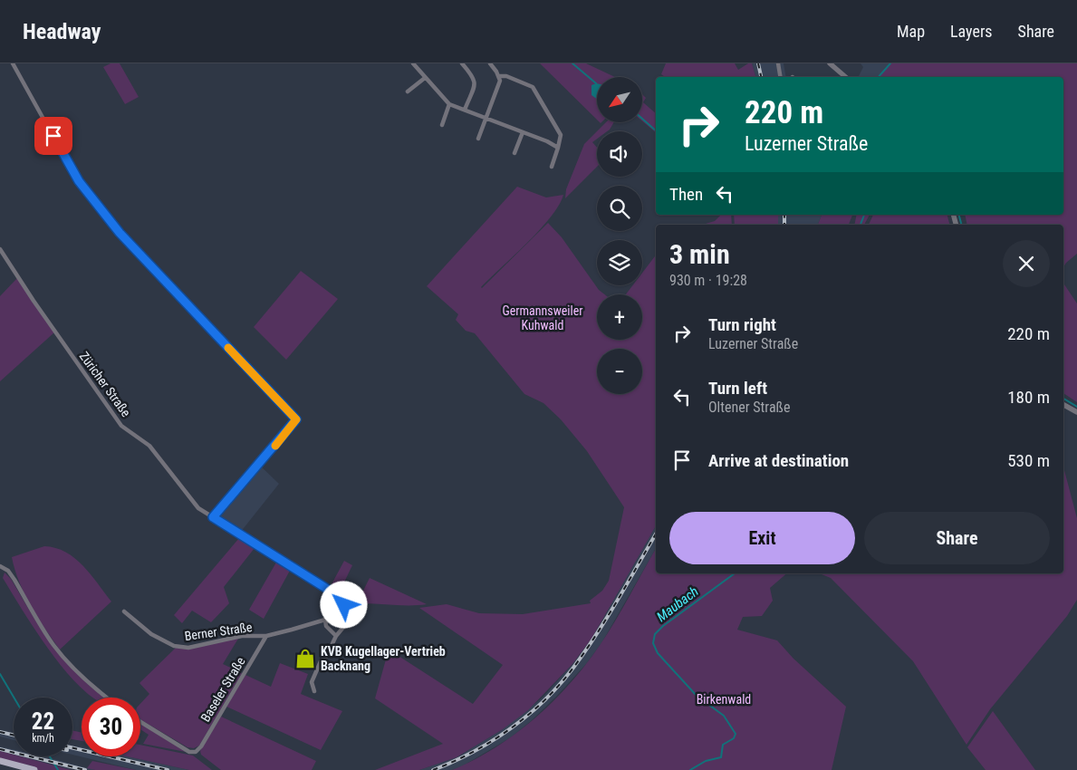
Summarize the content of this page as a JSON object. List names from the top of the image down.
{
  "streets": {
    "street": ["Züricher Straße", "Berner Straße", "Baseler Straße"]
  },
  "crossings": [
    ["Berner Straße", "Baseler Straße"]
  ],
  "water": ["Maubach"],
  "parks": ["Germannsweiler Kuhwald", "Birkenwald"],
  "places": {
    "shop": ["KVB Kugellager-Vertrieb Backnang"]
  },
  "north": "bottom left",
  "page": {
    "header": "Headway",
    "nav": ["Map", "Layers", "Share"],
    "map_buttons": ["+", "−"],
    "turn": ["220 m", "Luzerner Straße"],
    "then": "Then",
    "heading": ["3 min", "930 m · 19:28"],
    "list": [
      {
        "name": "Turn right",
        "note": "Luzerner Straße",
        "value": "220 m"
      },
      {
        "name": "Turn left",
        "note": "Oltener Straße",
        "value": "180 m"
      },
      {
        "name": "Arrive at destination",
        "value": "530 m"
      }
    ],
    "buttons": ["Exit", "Share"],
    "speed": "22 km/h",
    "limit": "30"
  }
}
